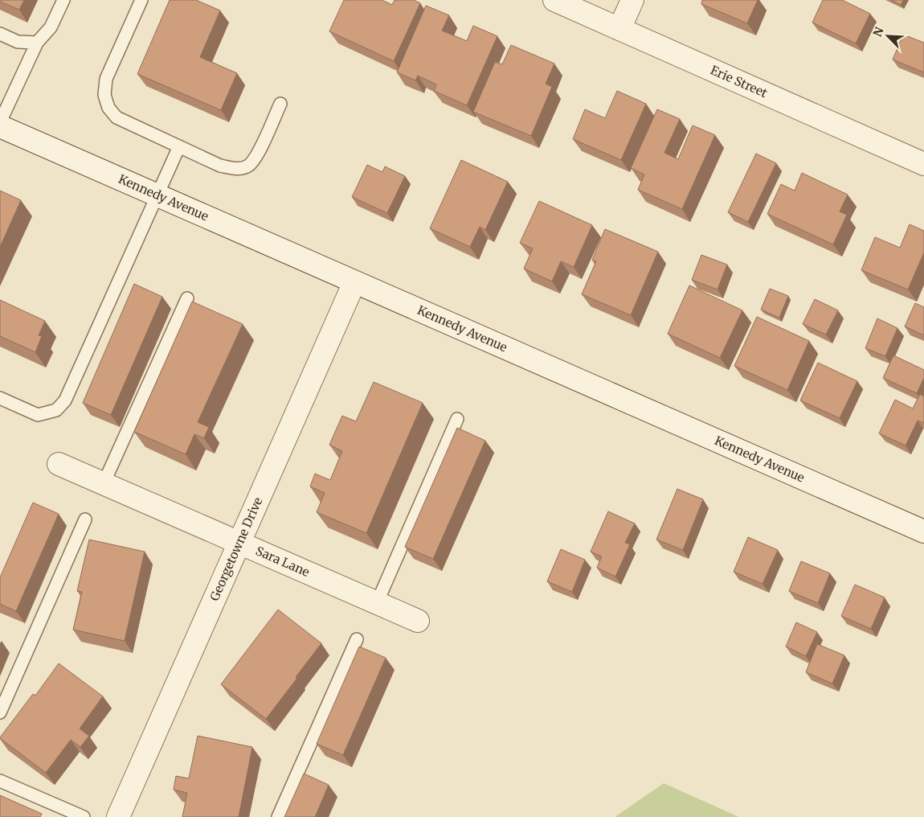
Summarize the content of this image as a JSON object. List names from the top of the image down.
{
  "streets": {
    "street": [
      "Erie Street",
      "Kennedy Avenue",
      "Georgetowne Drive",
      "Sara Lane"
    ]
  },
  "crossings": [
    ["Kennedy Avenue", "Georgetowne Drive"],
    ["Georgetowne Drive", "Sara Lane"]
  ],
  "north": "top left"
}
